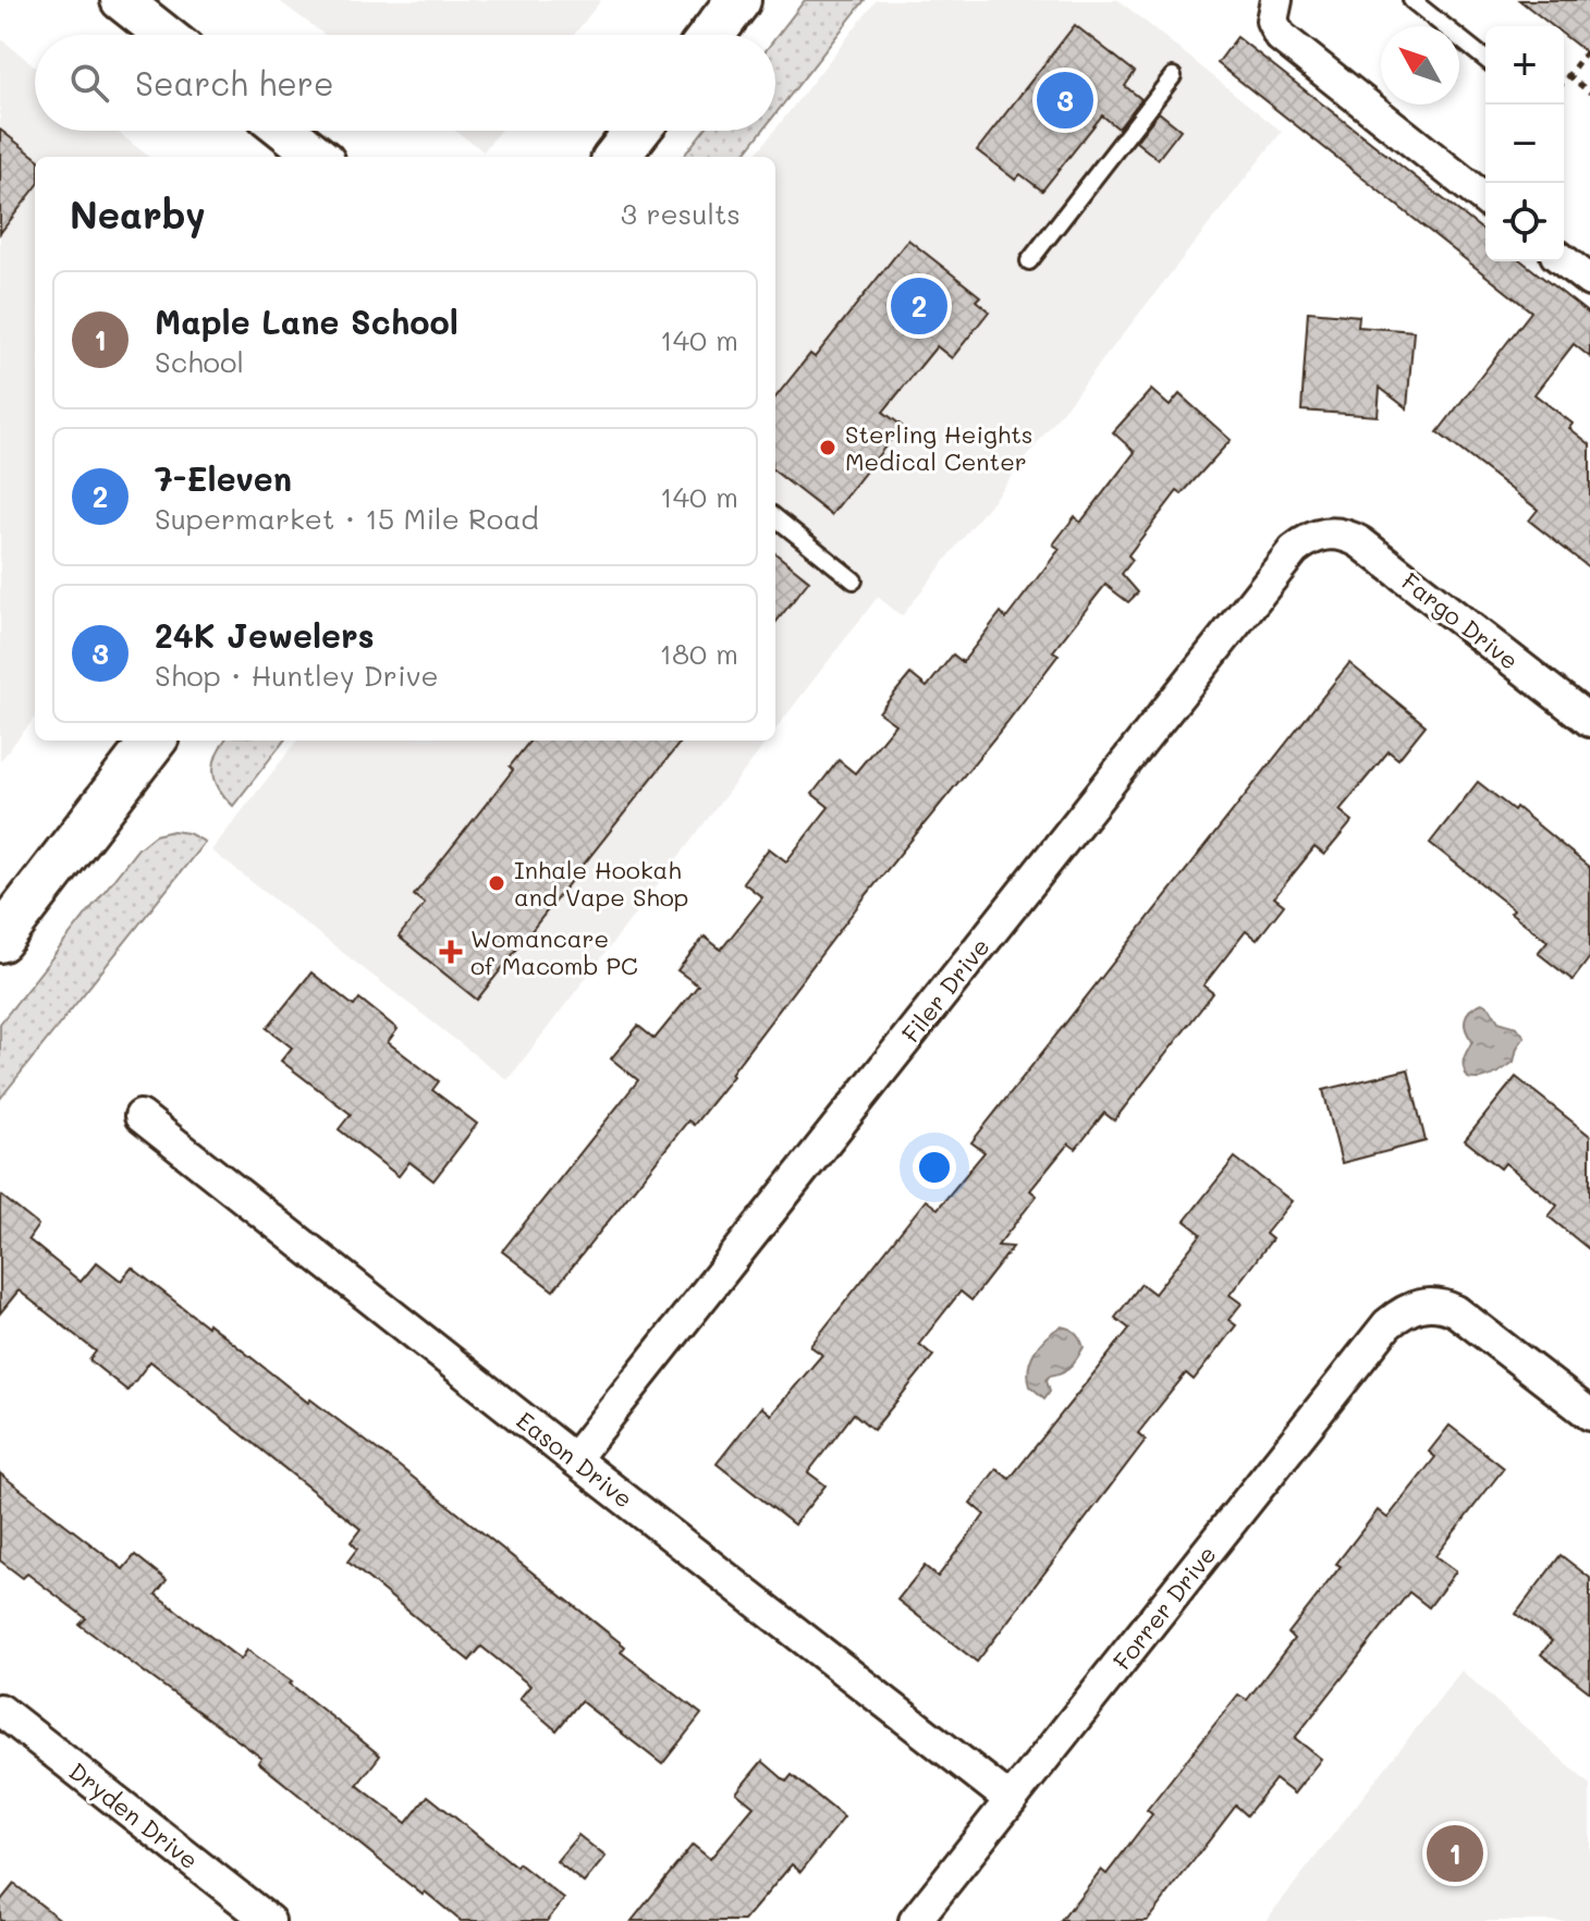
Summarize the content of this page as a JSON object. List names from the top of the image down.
{
  "streets": {
    "street": [
      "Fargo Drive",
      "Filer Drive",
      "Eason Drive",
      "Forrer Drive",
      "Dryden Drive"
    ]
  },
  "crossings": [
    ["Fargo Drive", "Filer Drive"],
    ["Filer Drive", "Eason Drive"],
    ["Eason Drive", "Forrer Drive"]
  ],
  "places": {
    "other": ["Sterling Heights Medical Center", "Inhale Hookah and Vape Shop"],
    "health": ["Womancare of Macomb PC"]
  },
  "north": "top left",
  "page": {
    "map_buttons": ["+", "−"],
    "search": "Search here",
    "pins": ["3", "2", "1"],
    "heading": ["Nearby", "3 results"],
    "list": [
      {
        "mark": "1",
        "name": "Maple Lane School",
        "note": "School",
        "value": "140 m"
      },
      {
        "mark": "2",
        "name": "7-Eleven",
        "note": "Supermarket · 15 Mile Road",
        "value": "140 m"
      },
      {
        "mark": "3",
        "name": "24K Jewelers",
        "note": "Shop · Huntley Drive",
        "value": "180 m"
      }
    ]
  }
}
